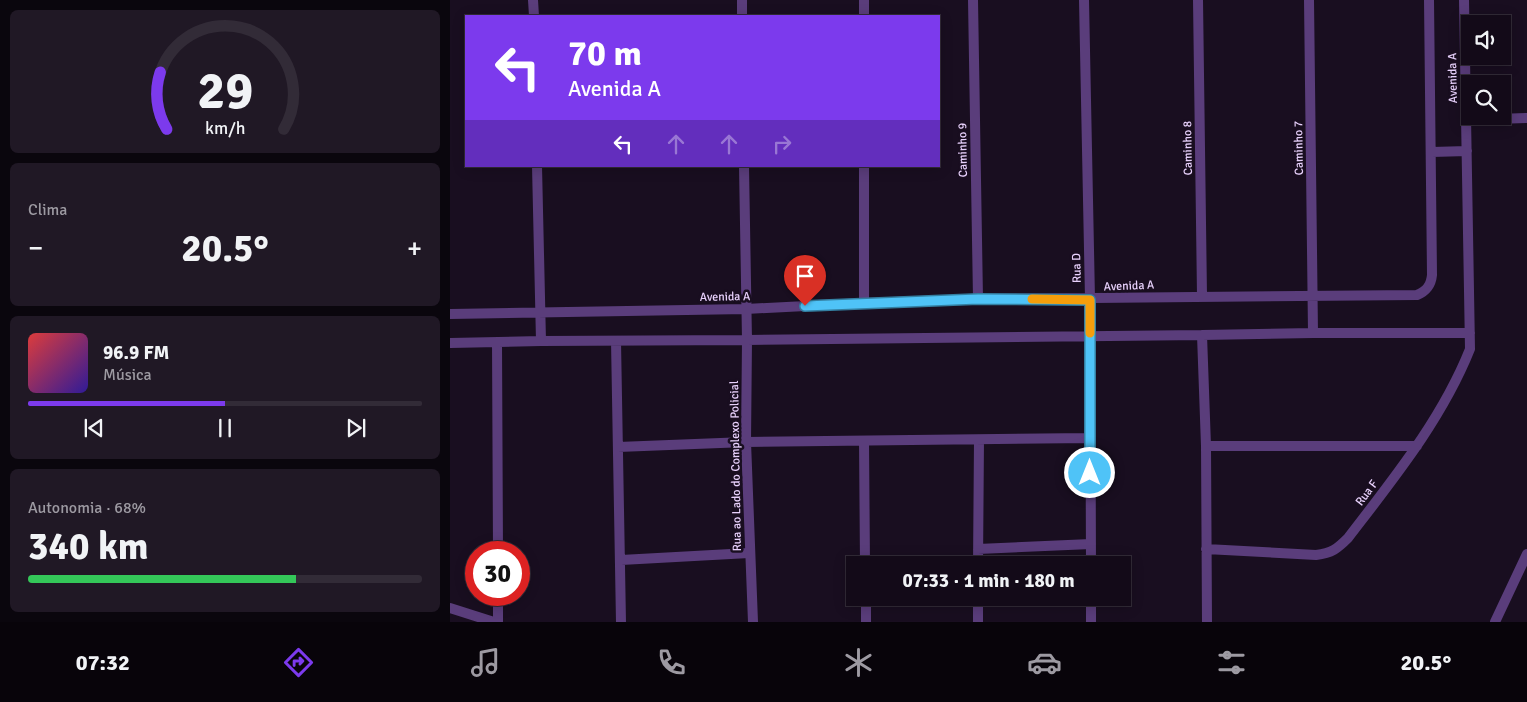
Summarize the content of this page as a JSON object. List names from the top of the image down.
{
  "streets": {
    "street": [
      "Avenida A",
      "Caminho 8",
      "Caminho 7",
      "Caminho 9",
      "Rua D",
      "Rua ao Lado do Complexo Policial",
      "Rua F"
    ]
  },
  "crossings": [
    ["Avenida A", "Caminho 8"],
    ["Avenida A", "Caminho 7"],
    ["Avenida A", "Caminho 9"],
    ["Avenida A", "Rua D"],
    ["Avenida A", "Rua ao Lado do Complexo Policial"],
    ["Avenida A", "Rua F"]
  ],
  "page": {
    "turn": ["70 m", "Avenida A"],
    "tile": [
      "Clima",
      ["Autonomia · 68%", "340 km"]
    ],
    "heat": ["−", "20.5°", "+"],
    "song": ["96.9 FM", "Música"],
    "limit": "30",
    "trip": "07:33 · 1 min · 180 m",
    "tabs": ["07:32", "20.5°"],
    "gauge": ["29", "km/h"]
  }
}
